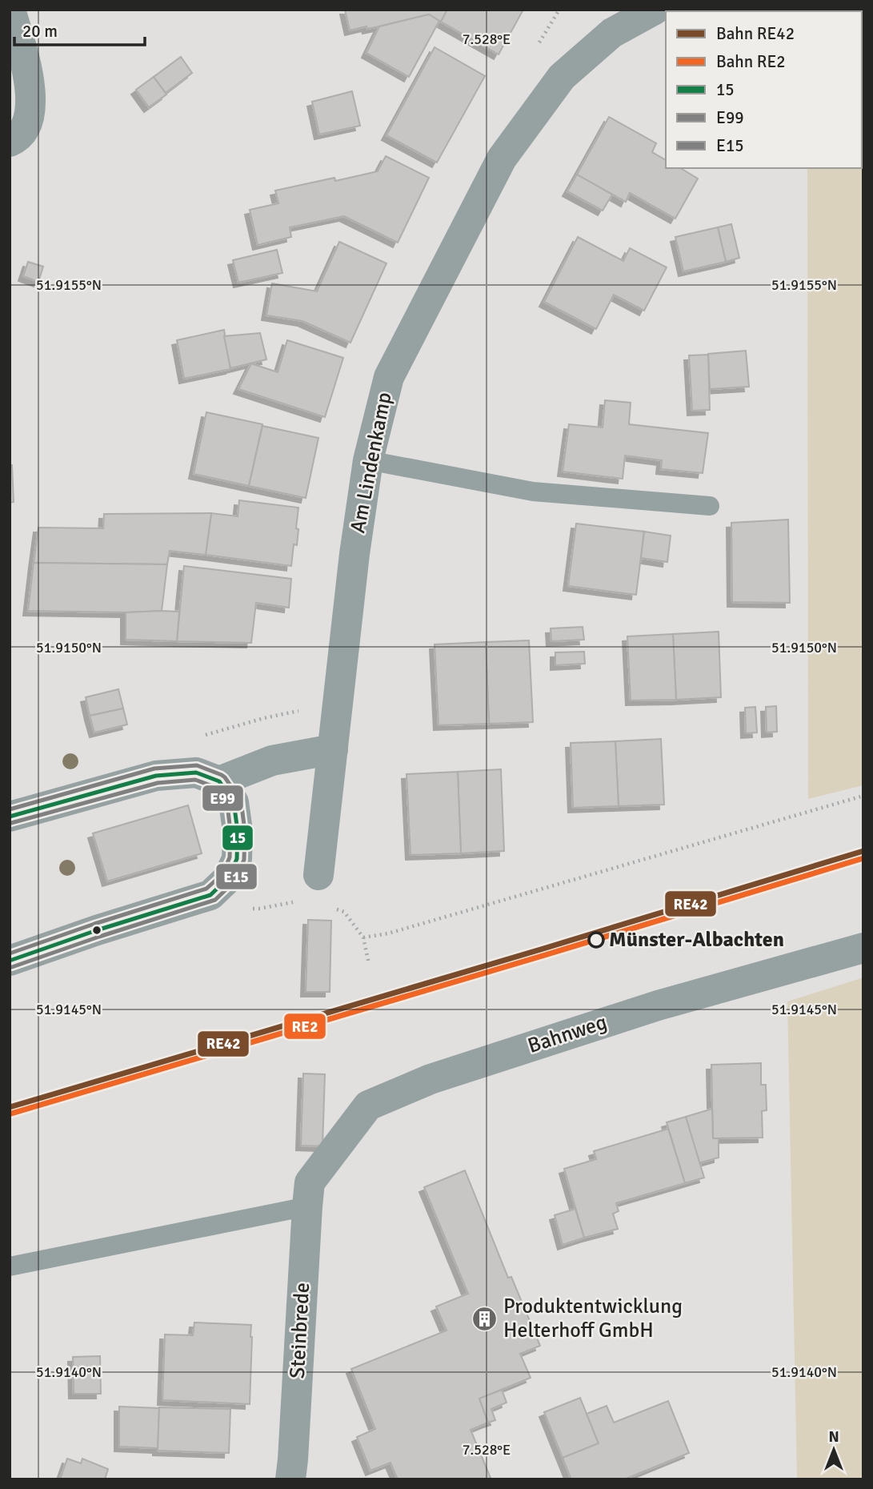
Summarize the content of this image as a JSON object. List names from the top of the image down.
{
  "streets": {
    "street": ["Am Lindenkamp", "Bahnweg", "Steinbrede"]
  },
  "crossings": [
    ["Bahnweg", "Steinbrede"]
  ],
  "places": {
    "other": ["Münster-Albachten"],
    "building": ["Produktentwicklung Helterhoff GmbH"]
  },
  "lines": [
    "transit line E15",
    "transit line 15",
    "transit line E99",
    "rail line RE42",
    "rail line RE2"
  ],
  "legend": [
    "Bahn RE42",
    "Bahn RE2",
    "15",
    "E99",
    "E15"
  ],
  "scale_bar": "20 m",
  "north": "top",
  "coordinates": [
    "7.528°E",
    "51.9155°N",
    "51.9150°N",
    "51.9145°N",
    "51.9140°N"
  ]
}
